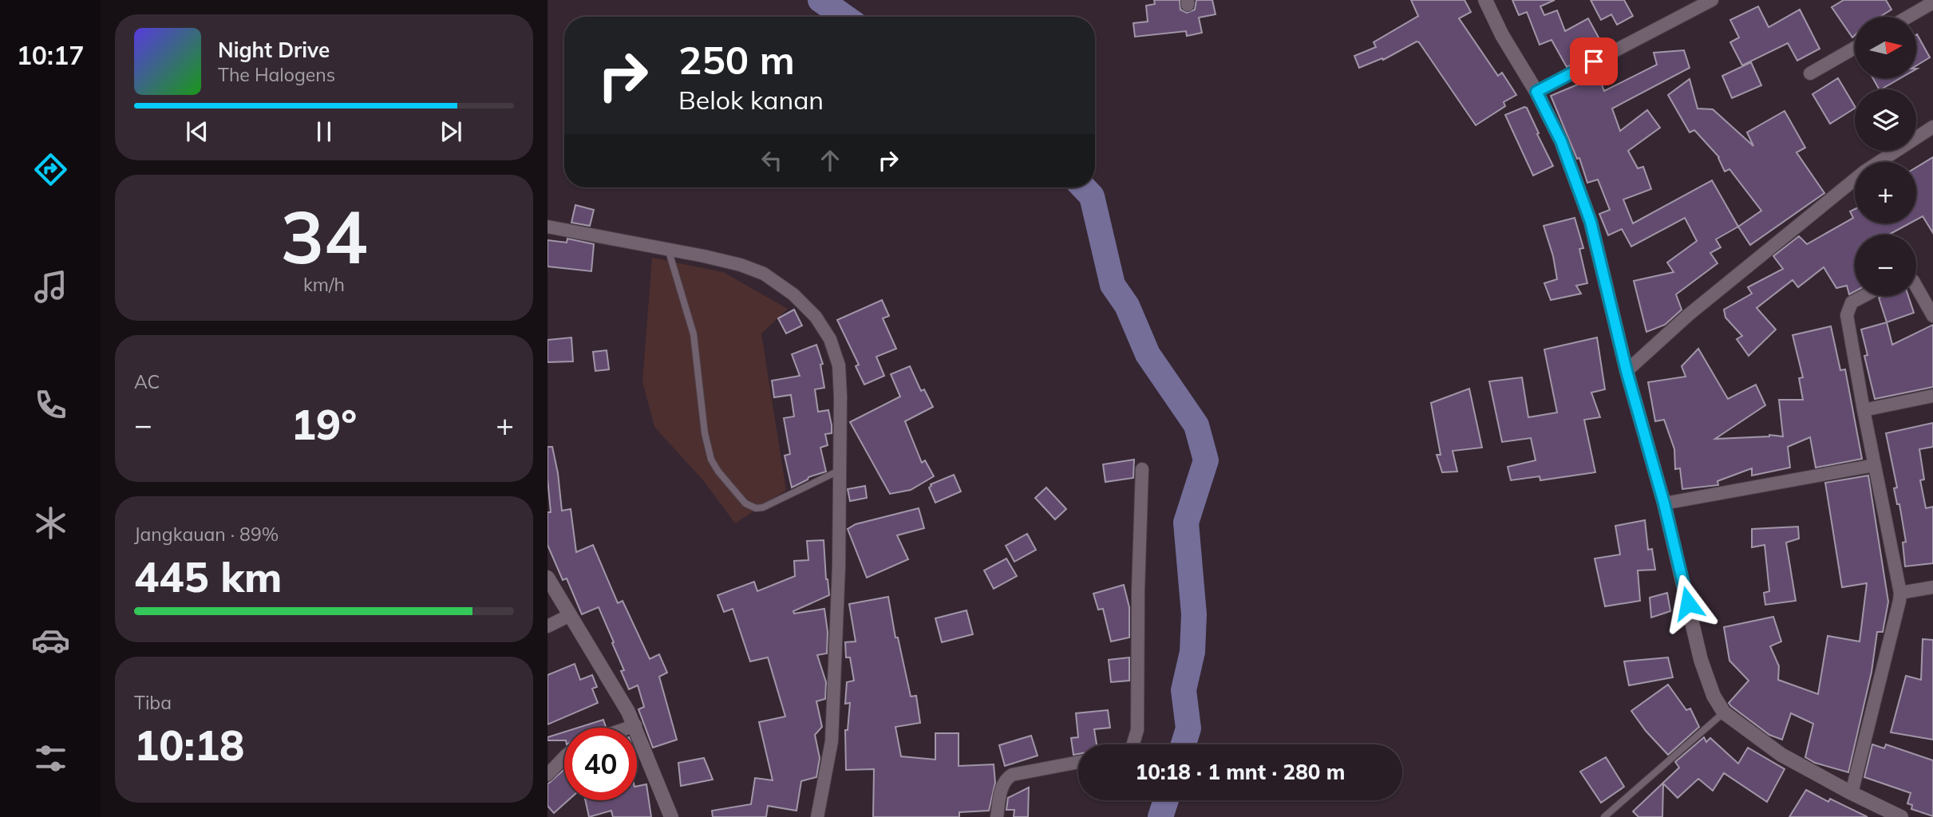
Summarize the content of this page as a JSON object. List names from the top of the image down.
{
  "north": "right",
  "page": {
    "tabs": "10:17",
    "map_buttons": ["+", "−"],
    "turn": ["250 m", "Belok kanan"],
    "song": ["Night Drive", "The Halogens"],
    "tile": [
      ["34", "km/h"],
      "AC",
      ["Jangkauan · 89%", "445 km"],
      ["Tiba", "10:18"]
    ],
    "heat": ["−", "19°", "+"],
    "limit": "40",
    "trip": "10:18 · 1 mnt · 280 m"
  }
}
